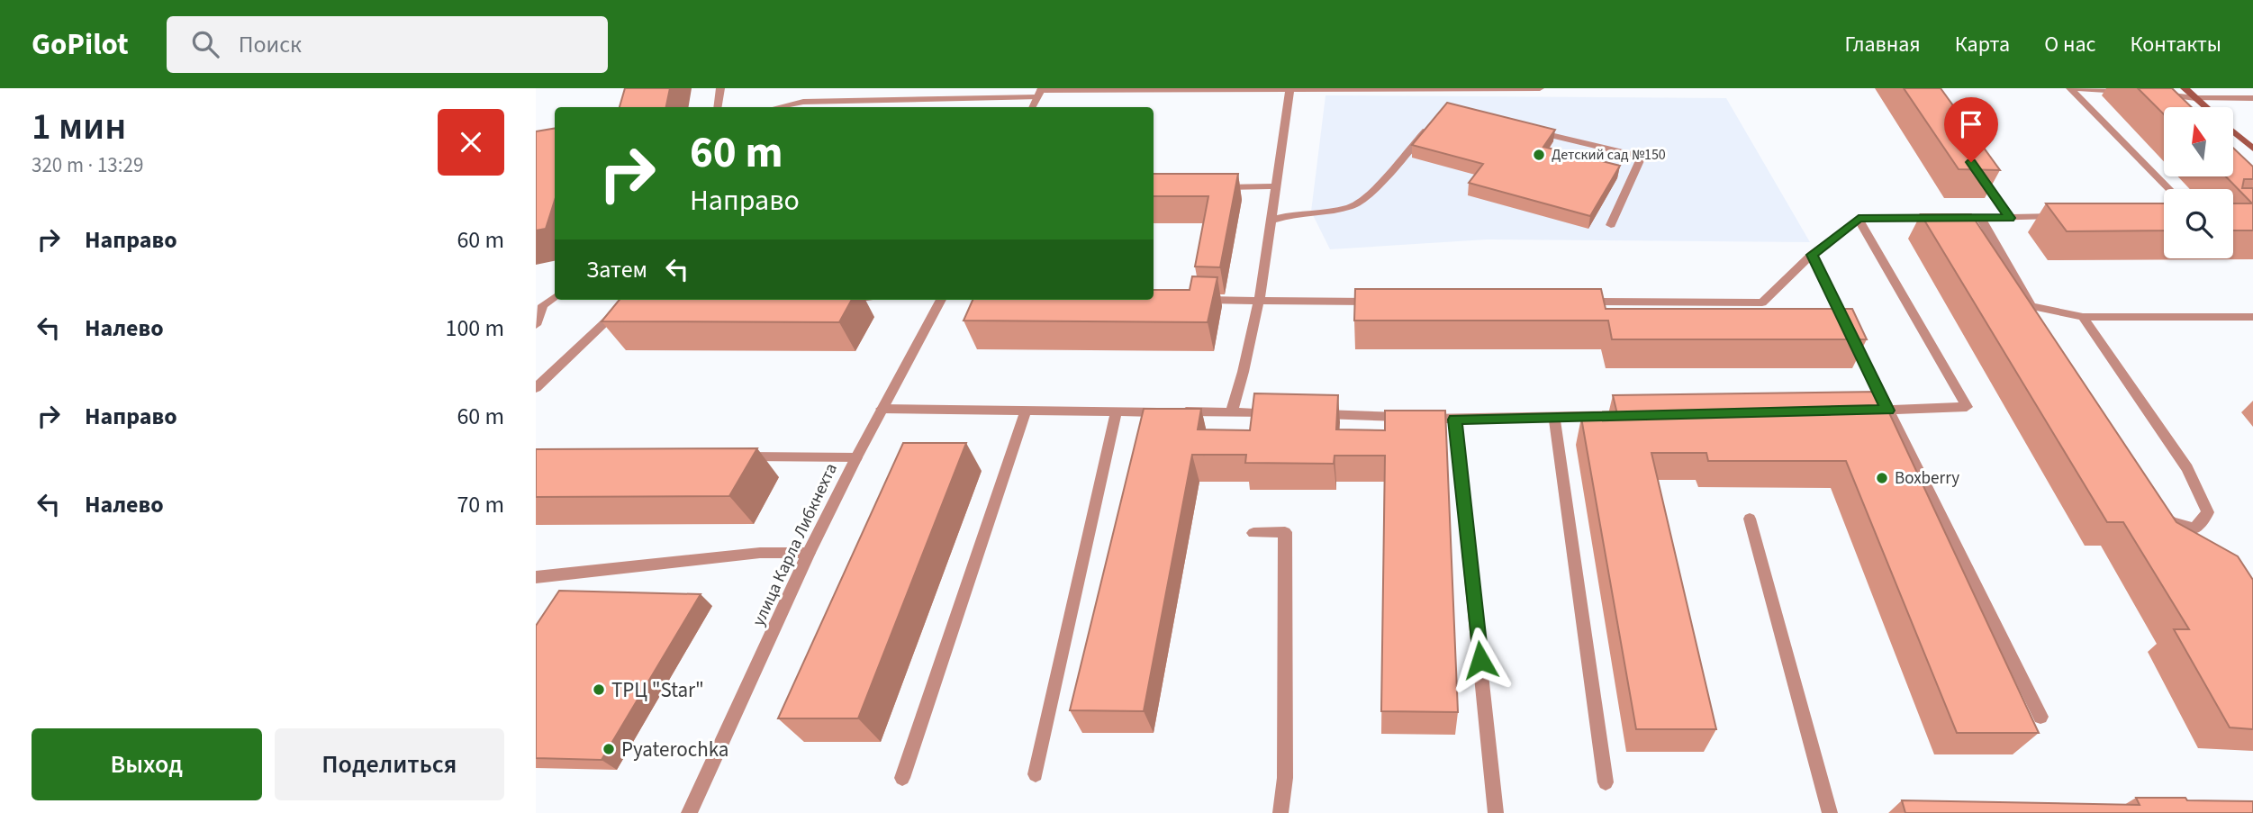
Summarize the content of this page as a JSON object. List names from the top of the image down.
{
  "streets": {
    "street": ["улица Карла Либкнехта"]
  },
  "places": [
    "Детский сад №150",
    "Boxberry",
    "ТРЦ \"Star\"",
    "Pyaterochka"
  ],
  "north": "top",
  "page": {
    "header": "GoPilot",
    "search": "Поиск",
    "nav": [
      "Главная",
      "Карта",
      "О нас",
      "Контакты"
    ],
    "heading": ["1 мин", "320 m · 13:29"],
    "turn": ["60 m", "Направо"],
    "list": [
      {
        "name": "Направо",
        "value": "60 m"
      },
      {
        "name": "Налево",
        "value": "100 m"
      },
      {
        "name": "Направо",
        "value": "60 m"
      },
      {
        "name": "Налево",
        "value": "70 m"
      }
    ],
    "then": "Затем",
    "buttons": ["Выход", "Поделиться"]
  }
}
